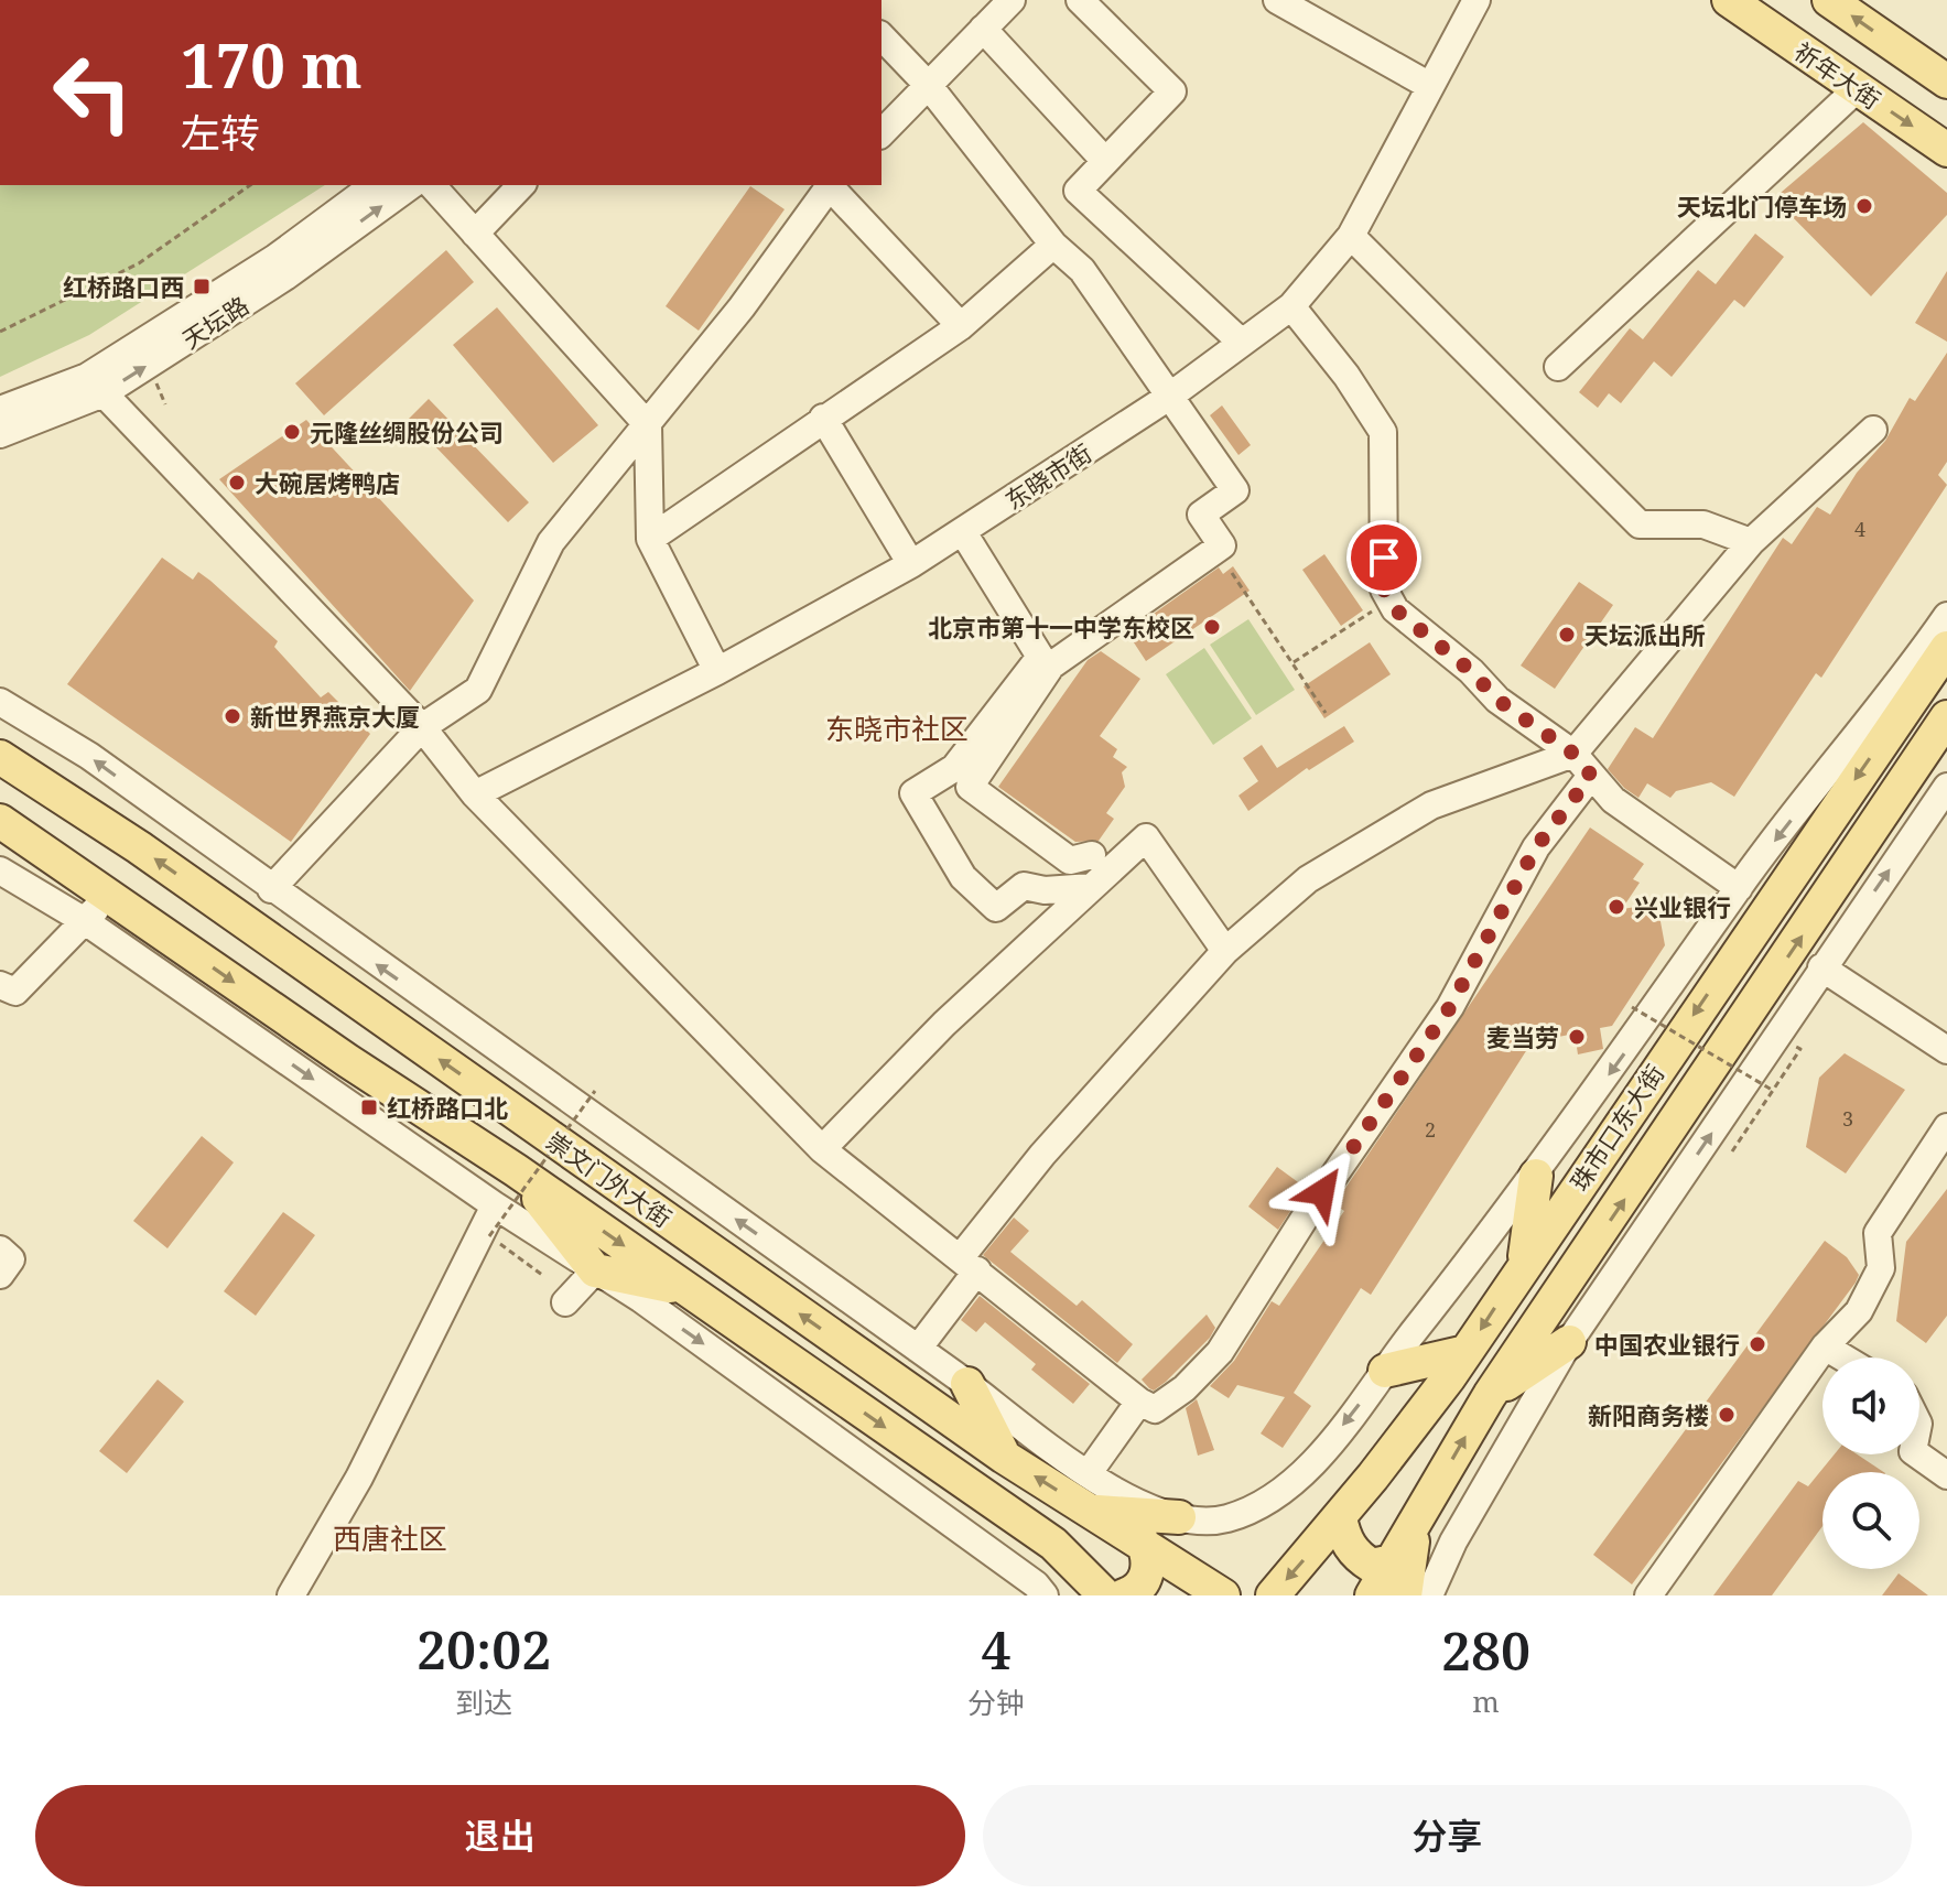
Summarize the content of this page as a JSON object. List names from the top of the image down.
{
  "streets": {
    "main road": ["祈年大街", "珠市口东大街", "崇文门外大街"],
    "street": ["天坛路", "东晓市街"]
  },
  "crossings": [
    ["珠市口东大街", "崇文门外大街"]
  ],
  "districts": ["东晓市社区", "西唐社区"],
  "places": {
    "other": [
      "天坛北门停车场",
      "元隆丝绸股份公司",
      "大碗居烤鸭店",
      "北京市第十一中学东校区",
      "天坛派出所",
      "新世界燕京大厦",
      "兴业银行",
      "麦当劳",
      "中国农业银行",
      "新阳商务楼"
    ],
    "transit": ["红桥路口西", "红桥路口北"]
  },
  "house_numbers": ["4", "3", "2"],
  "page": {
    "turn": ["170 m", "左转"],
    "eta": [
      "20:02",
      "到达",
      "4",
      "分钟",
      "280",
      "m"
    ],
    "buttons": ["退出", "分享"]
  }
}
